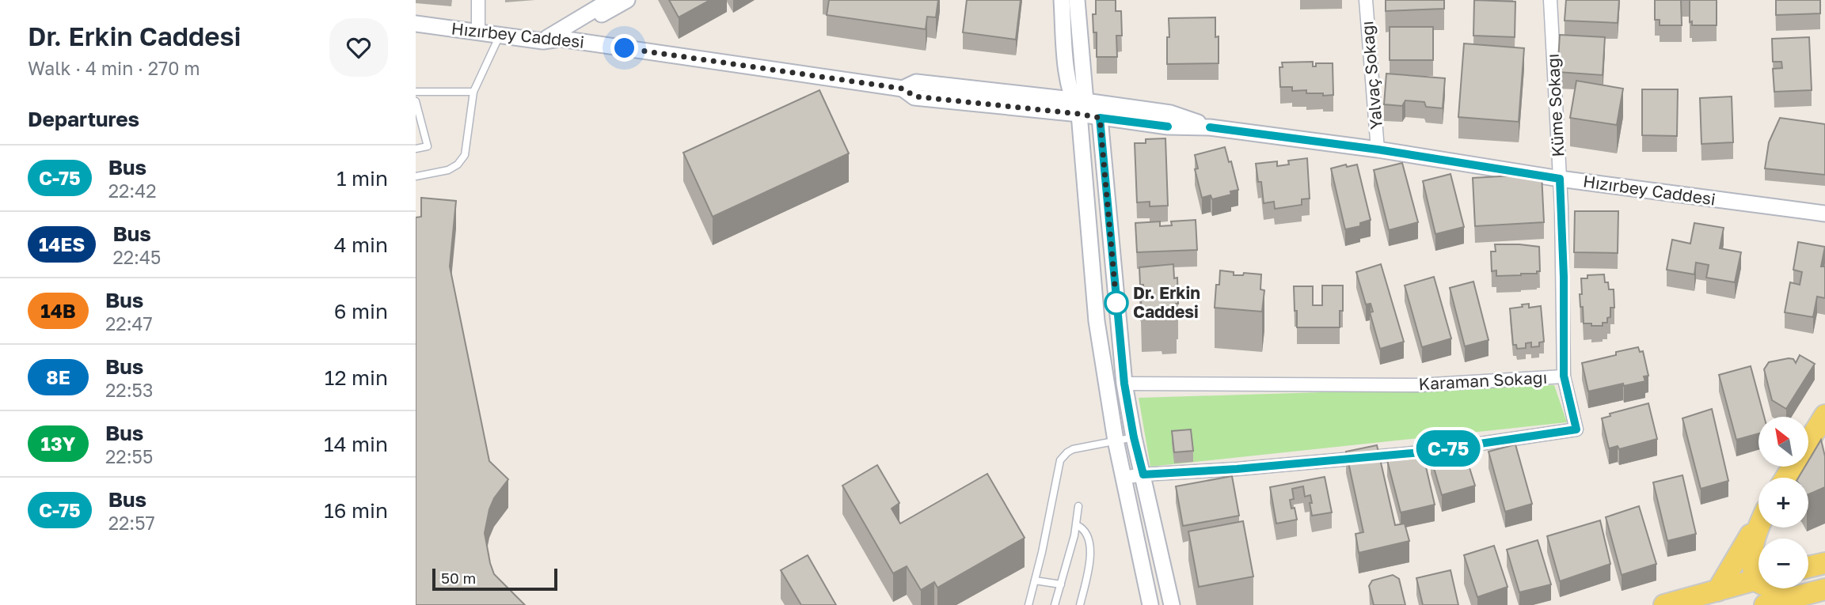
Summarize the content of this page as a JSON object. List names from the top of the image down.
{
  "streets": {
    "street": [
      "Hızırbey Caddesi",
      "Yalvaç Sokağı",
      "Küme Sokağı",
      "Karaman Sokağı"
    ]
  },
  "crossings": [
    ["Hızırbey Caddesi", "Yalvaç Sokağı"],
    ["Hızırbey Caddesi", "Küme Sokağı"],
    ["Küme Sokağı", "Karaman Sokağı"]
  ],
  "places": ["Dr. Erkin Caddesi"],
  "lines": ["bus line C-75"],
  "scale_bar": "50 m",
  "north": "top left",
  "page": {
    "heading": [
      ["Dr. Erkin Caddesi", "Walk · 4 min · 270 m"],
      "Departures"
    ],
    "on_map": "C-75",
    "list": [
      {
        "mark": "C-75",
        "name": "Bus",
        "note": "22:42",
        "value": "1 min"
      },
      {
        "mark": "14ES",
        "name": "Bus",
        "note": "22:45",
        "value": "4 min"
      },
      {
        "mark": "14B",
        "name": "Bus",
        "note": "22:47",
        "value": "6 min"
      },
      {
        "mark": "8E",
        "name": "Bus",
        "note": "22:53",
        "value": "12 min"
      },
      {
        "mark": "13Y",
        "name": "Bus",
        "note": "22:55",
        "value": "14 min"
      },
      {
        "mark": "C-75",
        "name": "Bus",
        "note": "22:57",
        "value": "16 min"
      }
    ],
    "map_buttons": ["+", "−"],
    "scale": "50 m"
  }
}
